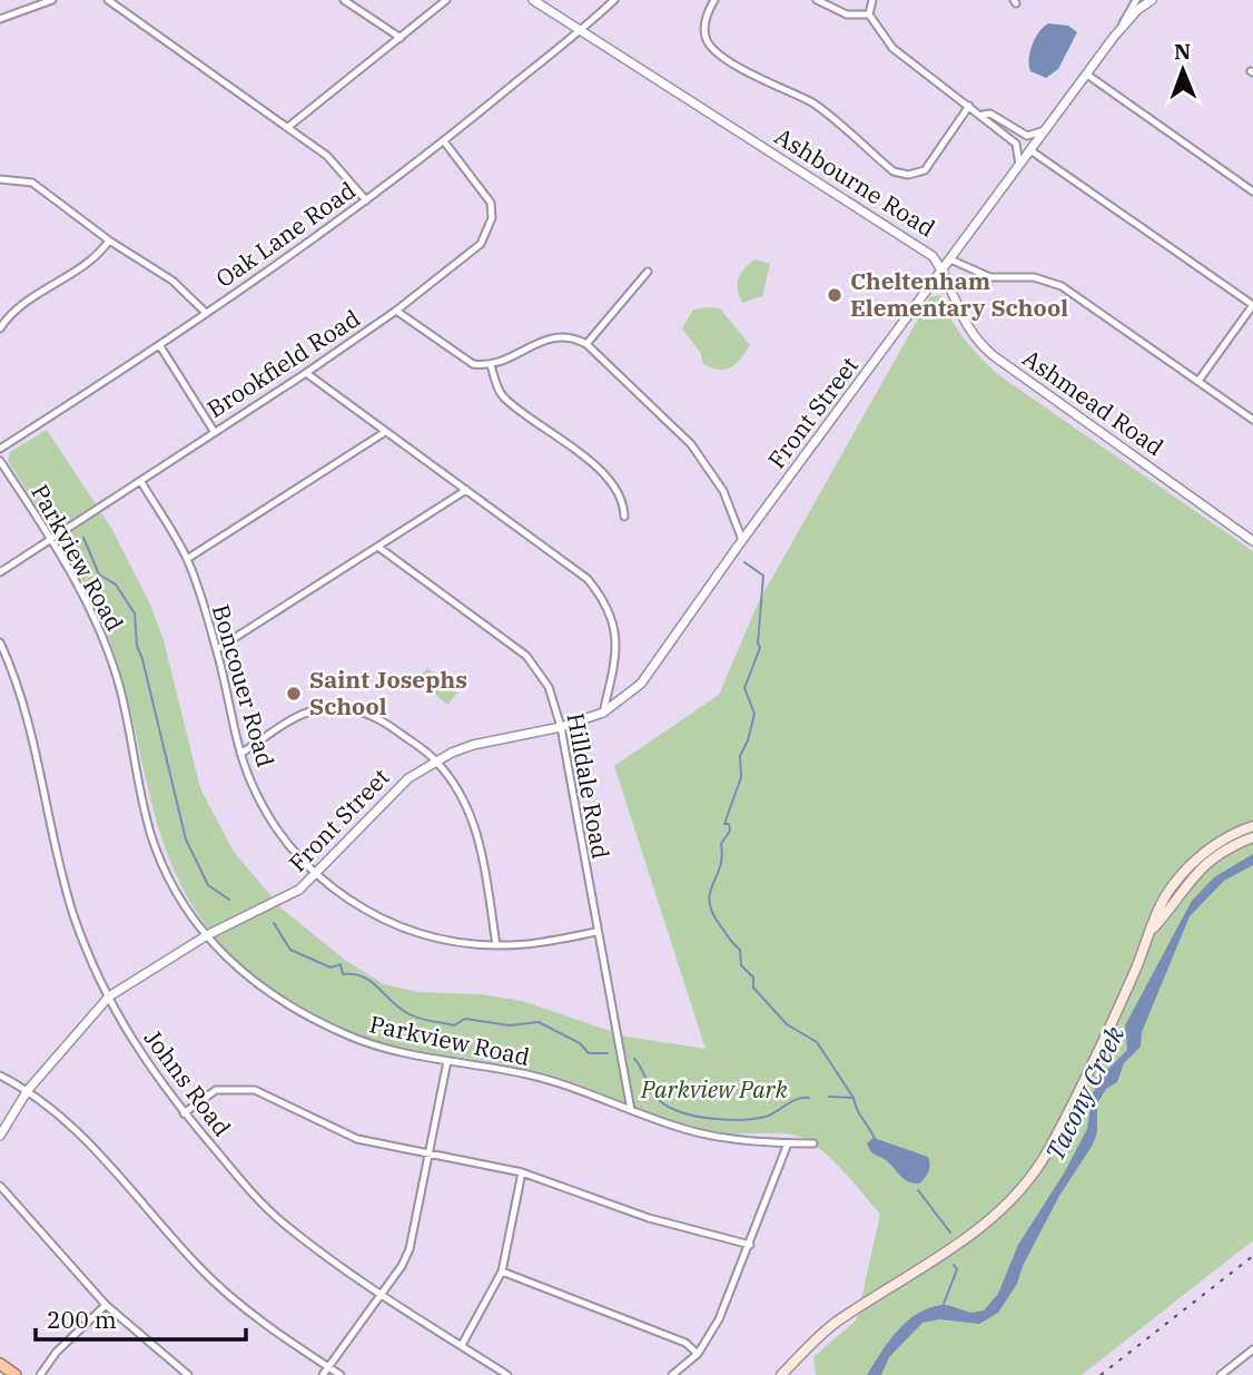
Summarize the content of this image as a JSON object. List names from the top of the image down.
{
  "streets": {
    "street": [
      "Ashbourne Road",
      "Oak Lane Road",
      "Brookfield Road",
      "Ashmead Road",
      "Front Street",
      "Parkview Road",
      "Boncouer Road",
      "Hilldale Road",
      "Johns Road"
    ]
  },
  "crossings": [
    ["Ashbourne Road", "Oak Lane Road"],
    ["Ashbourne Road", "Ashmead Road"],
    ["Ashbourne Road", "Front Street"],
    ["Oak Lane Road", "Brookfield Road"],
    ["Brookfield Road", "Parkview Road"],
    ["Brookfield Road", "Boncouer Road"],
    ["Ashmead Road", "Front Street"],
    ["Front Street", "Parkview Road"],
    ["Front Street", "Boncouer Road"],
    ["Front Street", "Hilldale Road"],
    ["Front Street", "Johns Road"],
    ["Parkview Road", "Hilldale Road"],
    ["Boncouer Road", "Hilldale Road"]
  ],
  "water": ["Tacony Creek"],
  "parks": ["Parkview Park"],
  "places": ["Cheltenham Elementary School", "Saint Josephs School"],
  "scale_bar": "200 m",
  "north": "top"
}
